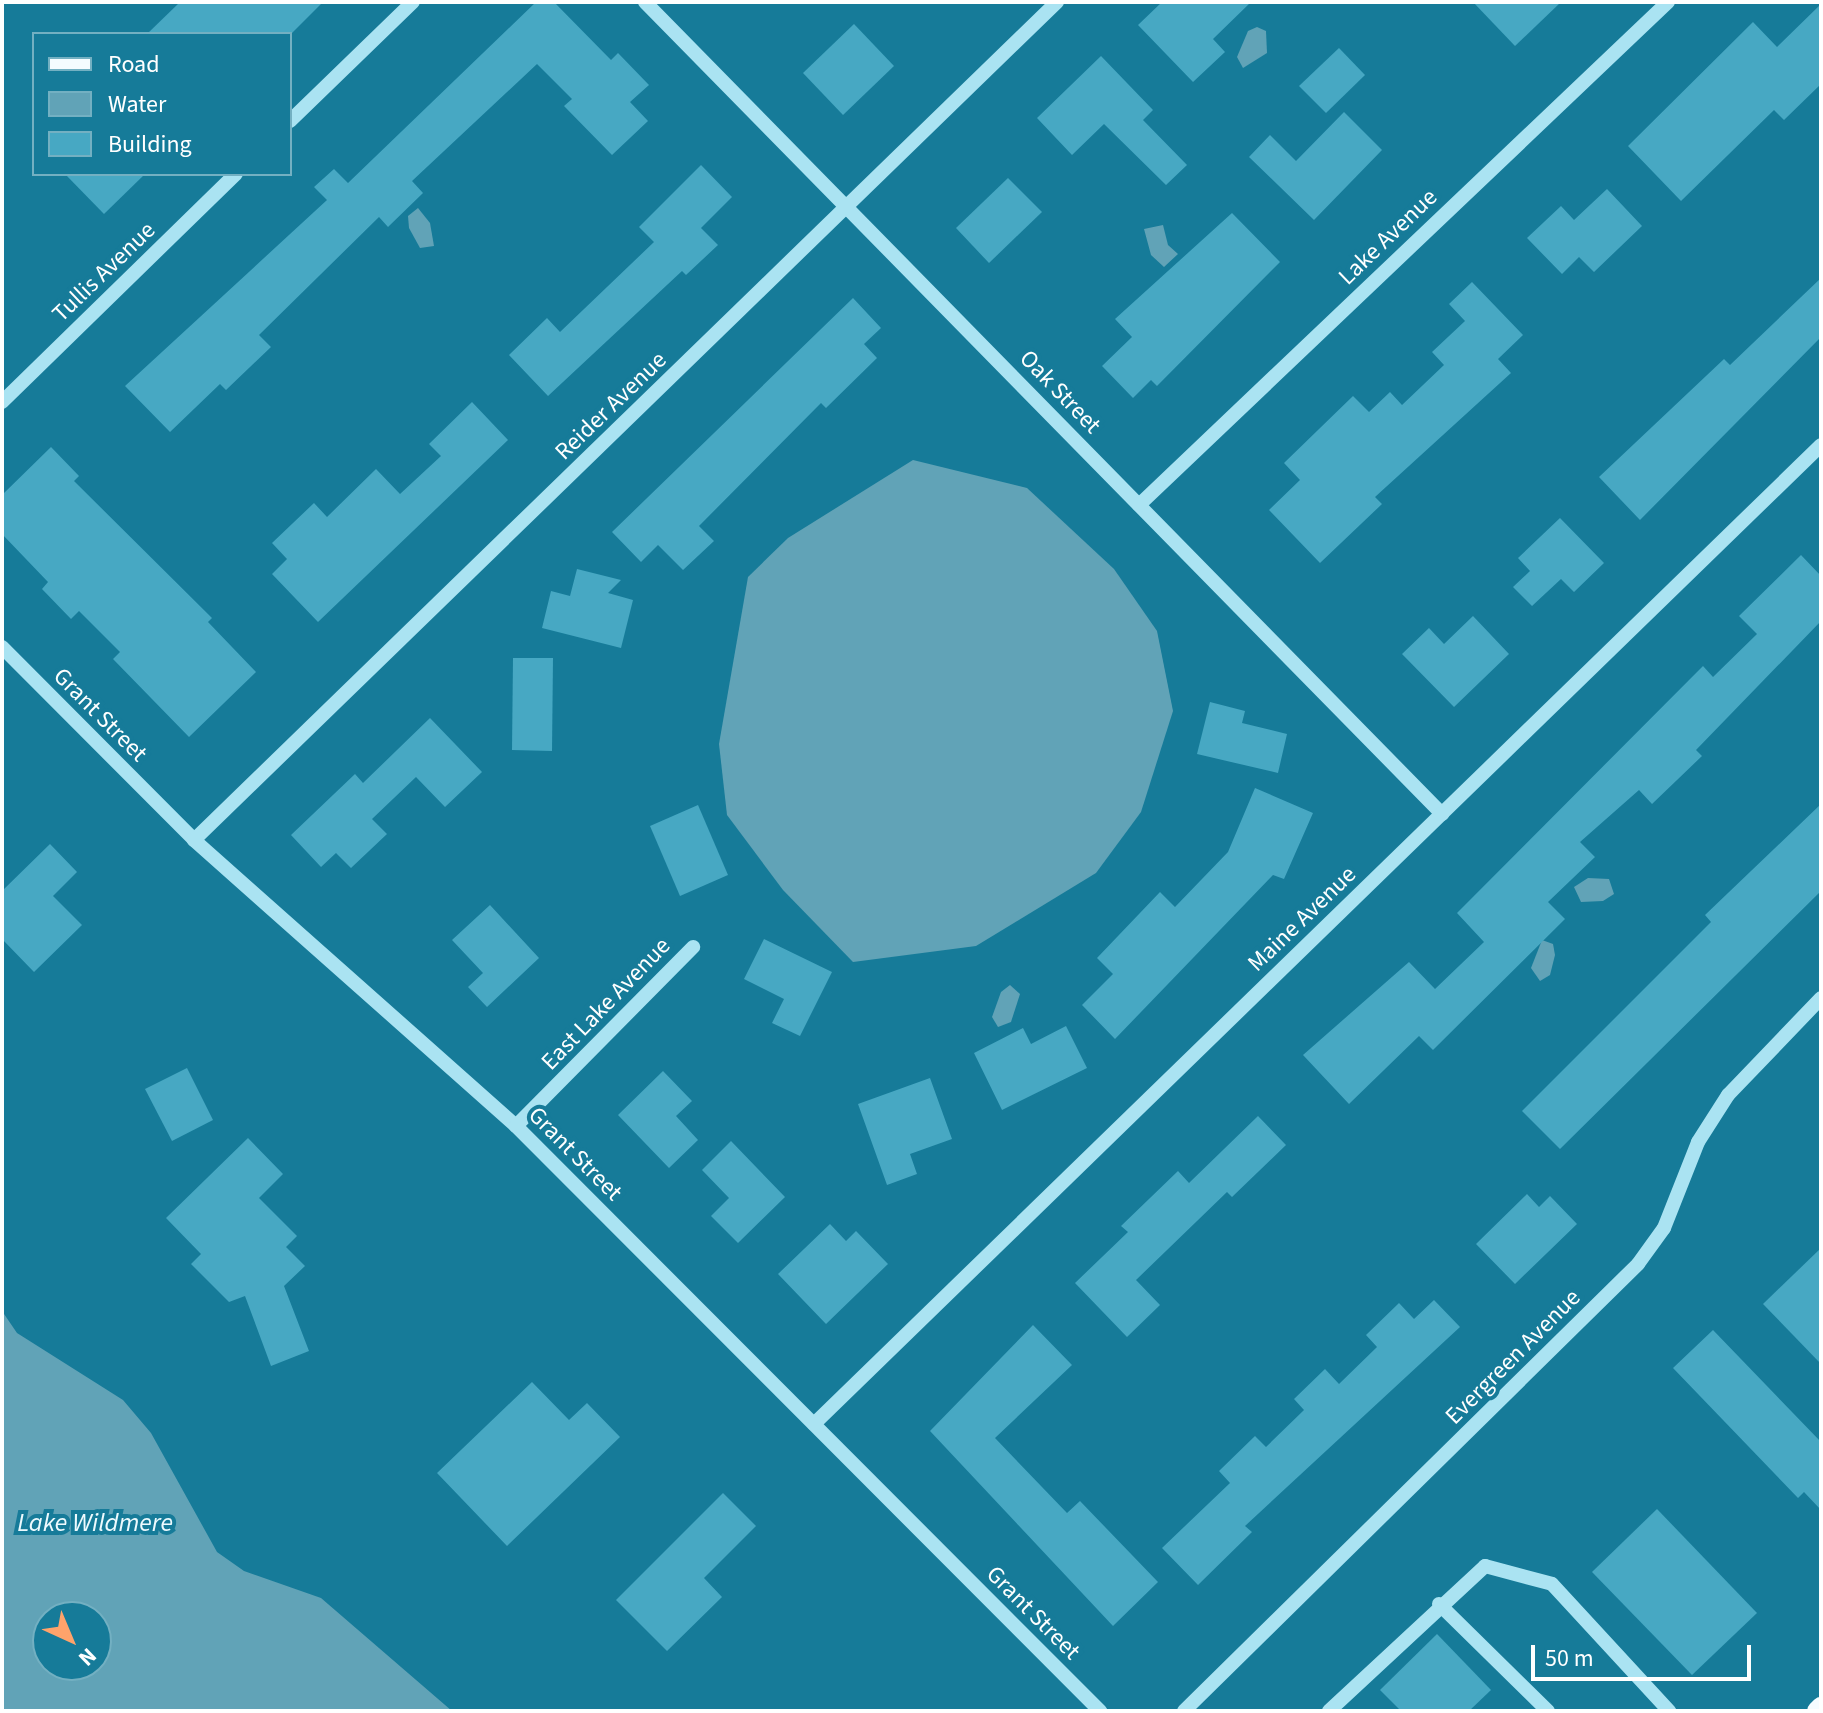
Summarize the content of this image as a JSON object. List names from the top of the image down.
{
  "streets": {
    "street": [
      "Lake Avenue",
      "Tullis Avenue",
      "Oak Street",
      "Reider Avenue",
      "Grant Street",
      "Maine Avenue",
      "East Lake Avenue",
      "Evergreen Avenue"
    ]
  },
  "crossings": [
    ["Lake Avenue", "Oak Street"],
    ["Oak Street", "Reider Avenue"],
    ["Oak Street", "Maine Avenue"],
    ["Reider Avenue", "Grant Street"],
    ["Grant Street", "Maine Avenue"],
    ["Grant Street", "East Lake Avenue"]
  ],
  "water": ["Lake Wildmere"],
  "legend": ["Road", "Water", "Building"],
  "scale_bar": "50 m",
  "north": "bottom right"
}
